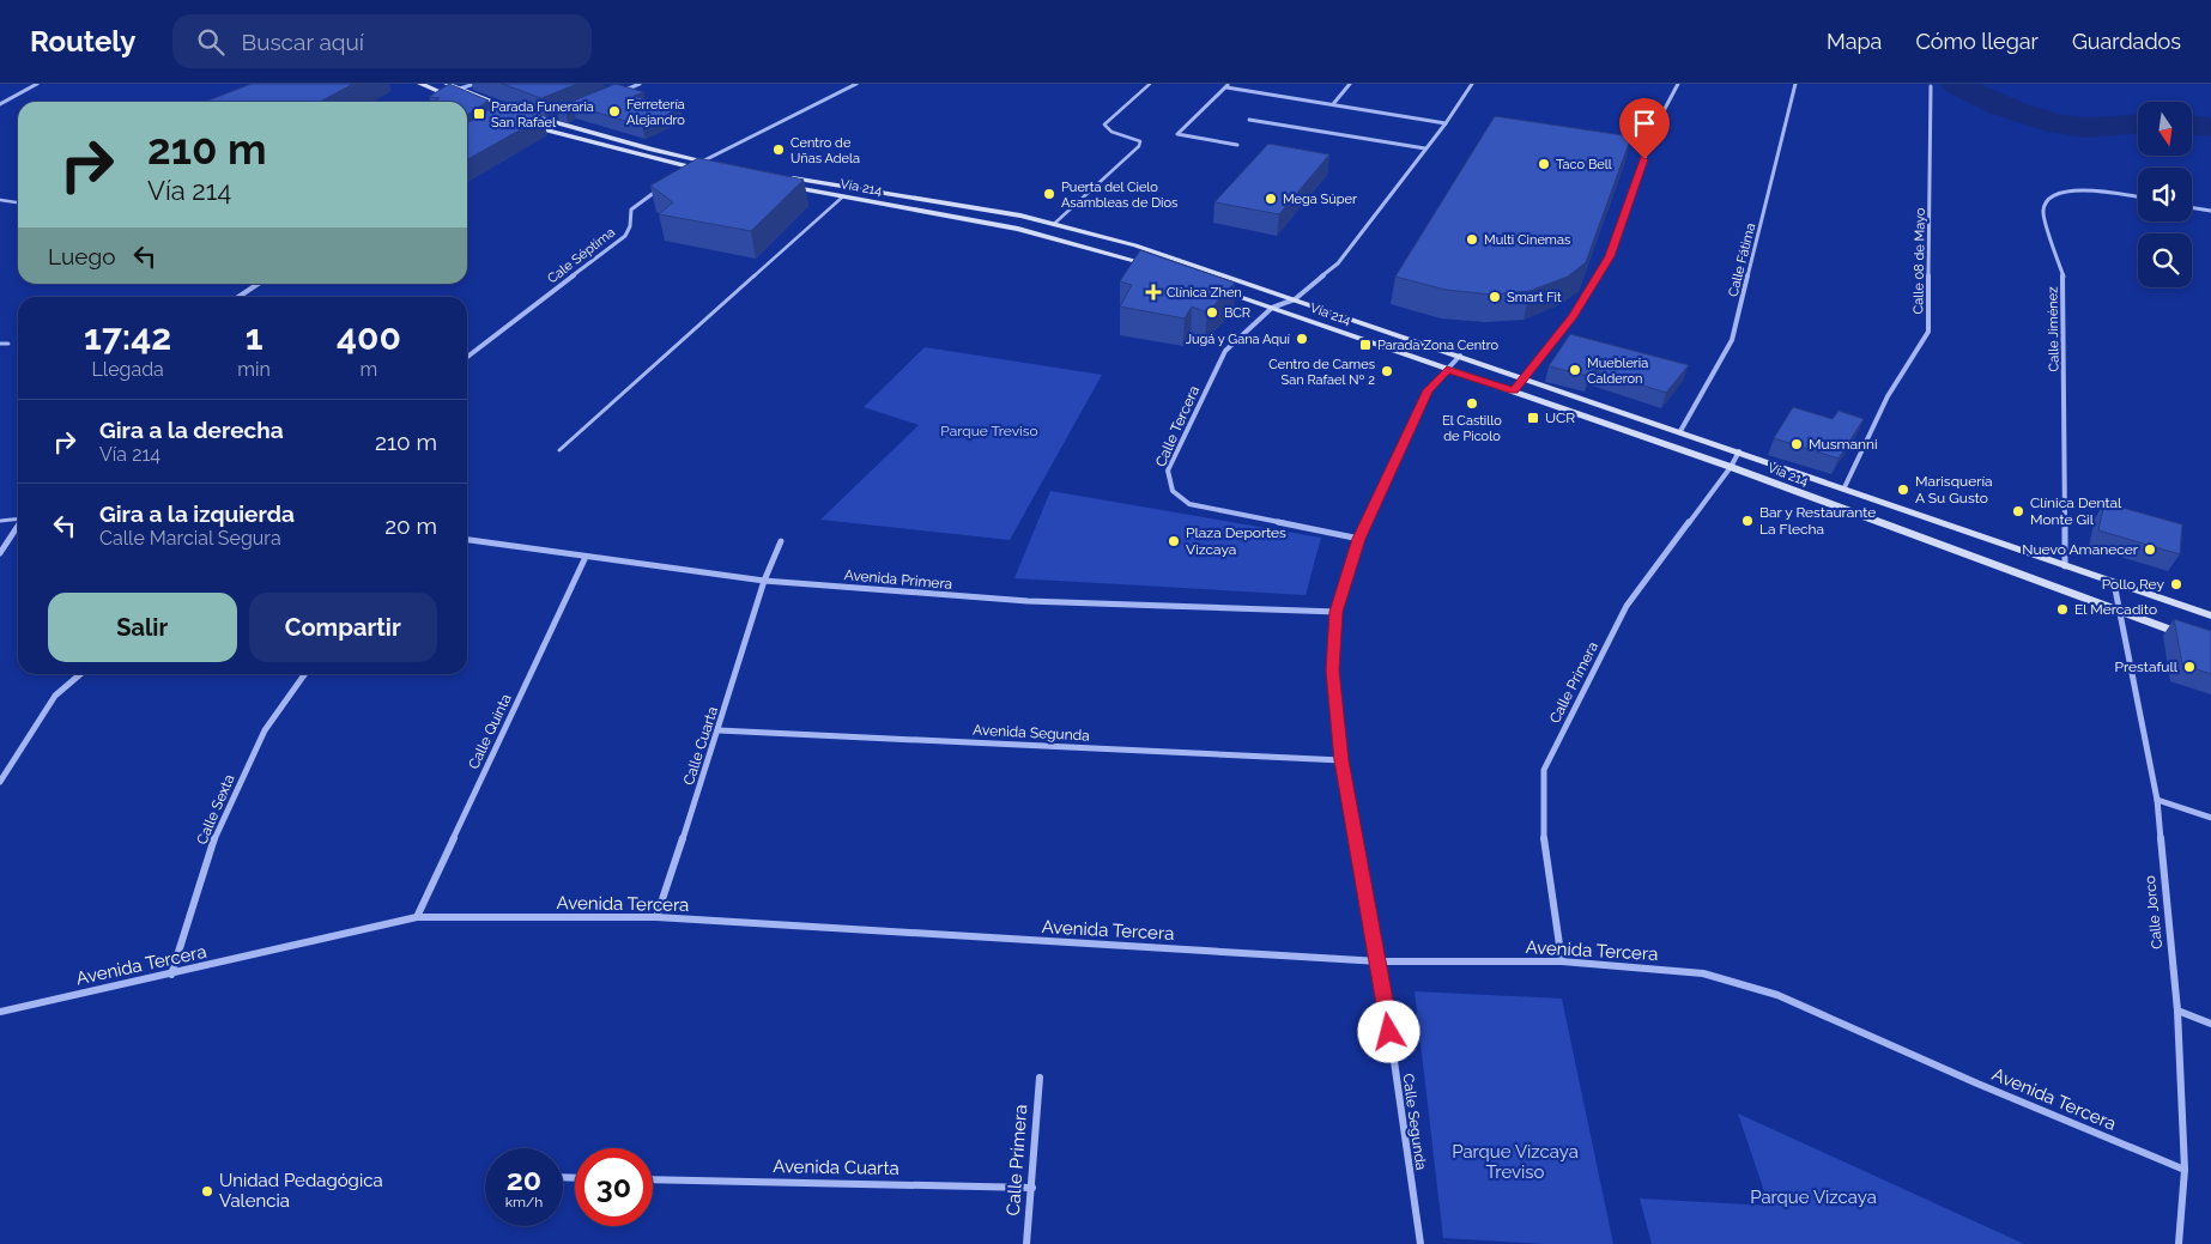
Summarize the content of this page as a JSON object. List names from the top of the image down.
{
  "streets": {
    "main road": ["Vía 214"],
    "street": [
      "Cale Séptima",
      "Calle Fátima",
      "Calle 08 de Mayo",
      "Calle Jiménez",
      "Calle Tercera",
      "Avenida Primera",
      "Calle Primera",
      "Calle Quinta",
      "Avenida Segunda",
      "Calle Cuarta",
      "Calle Sexta",
      "Avenida Tercera",
      "Calle Jorco",
      "Calle Segunda",
      "Avenida Cuarta"
    ]
  },
  "crossings": [
    ["Vía 214", "Calle Fátima"],
    ["Vía 214", "Calle 08 de Mayo"],
    ["Vía 214", "Calle Jiménez"],
    ["Vía 214", "Calle Tercera"],
    ["Vía 214", "Calle Primera"],
    ["Vía 214", "Calle Jorco"],
    ["Vía 214", "Calle Segunda"],
    ["Calle Tercera", "Calle Segunda"],
    ["Avenida Primera", "Calle Quinta"],
    ["Avenida Primera", "Calle Cuarta"],
    ["Avenida Primera", "Calle Segunda"],
    ["Calle Primera", "Avenida Tercera"],
    ["Calle Primera", "Avenida Cuarta"],
    ["Calle Quinta", "Avenida Tercera"],
    ["Avenida Segunda", "Calle Cuarta"],
    ["Avenida Segunda", "Calle Segunda"],
    ["Calle Cuarta", "Avenida Tercera"],
    ["Calle Sexta", "Avenida Tercera"],
    ["Avenida Tercera", "Calle Jorco"],
    ["Avenida Tercera", "Calle Segunda"]
  ],
  "parks": ["Parque Treviso", "Parque Vizcaya Treviso", "Parque Vizcaya"],
  "places": {
    "other": [
      "Ferretería Alejandro",
      "Centro de Uñas Adela",
      "Taco Bell",
      "Puerta del Cielo Asambleas de Dios",
      "Mega Súper",
      "Multi Cinemas",
      "Smart Fit",
      "BCR",
      "Jugá y Gana Aquí",
      "Muebleria Calderon",
      "Centro de Carnes San Rafael Nº 2",
      "El Castillo de Picolo",
      "Musmanni",
      "Marisquería A Su Gusto",
      "Clínica Dental Monte Gil",
      "Bar y Restaurante La Flecha",
      "Plaza Deportes Vizcaya",
      "Nuevo Amanecer",
      "Pollo Rey",
      "El Mercadito",
      "Prestafull",
      "Unidad Pedagógica Valencia"
    ],
    "transit": ["Parada Funeraria San Rafael", "Parada Zona Centro", "UCR"],
    "health": ["Clínica Zhen"]
  },
  "north": "bottom",
  "page": {
    "header": "Routely",
    "search": "Buscar aquí",
    "nav": ["Mapa", "Cómo llegar", "Guardados"],
    "turn": ["210 m", "Vía 214"],
    "then": "Luego",
    "eta": [
      "17:42",
      "Llegada",
      "1",
      "min",
      "400",
      "m"
    ],
    "list": [
      {
        "name": "Gira a la derecha",
        "note": "Vía 214",
        "value": "210 m"
      },
      {
        "name": "Gira a la izquierda",
        "note": "Calle Marcial Segura",
        "value": "20 m"
      }
    ],
    "buttons": ["Salir", "Compartir"],
    "speed": "20 km/h",
    "limit": "30"
  }
}
